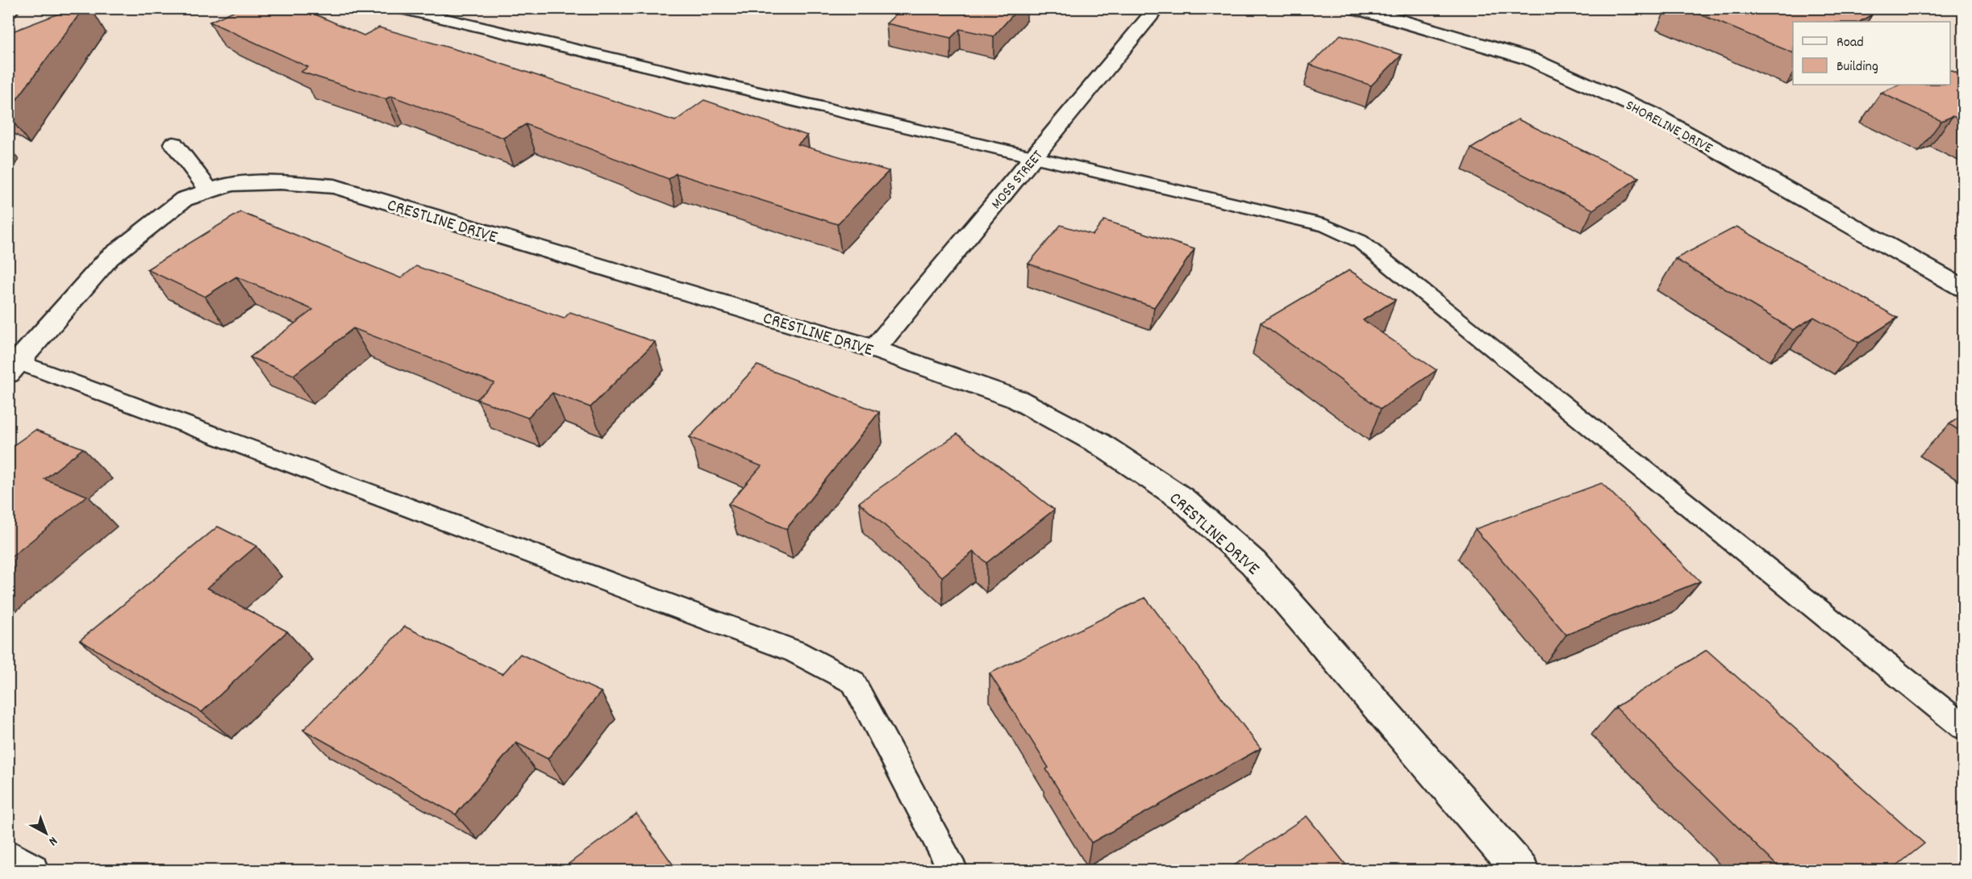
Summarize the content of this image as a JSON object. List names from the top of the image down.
{
  "streets": {
    "street": ["SHORELINE DRIVE", "MOSS STREET", "CRESTLINE DRIVE"]
  },
  "crossings": [
    ["MOSS STREET", "CRESTLINE DRIVE"]
  ],
  "legend": ["Road", "Building"],
  "north": "bottom right"
}
